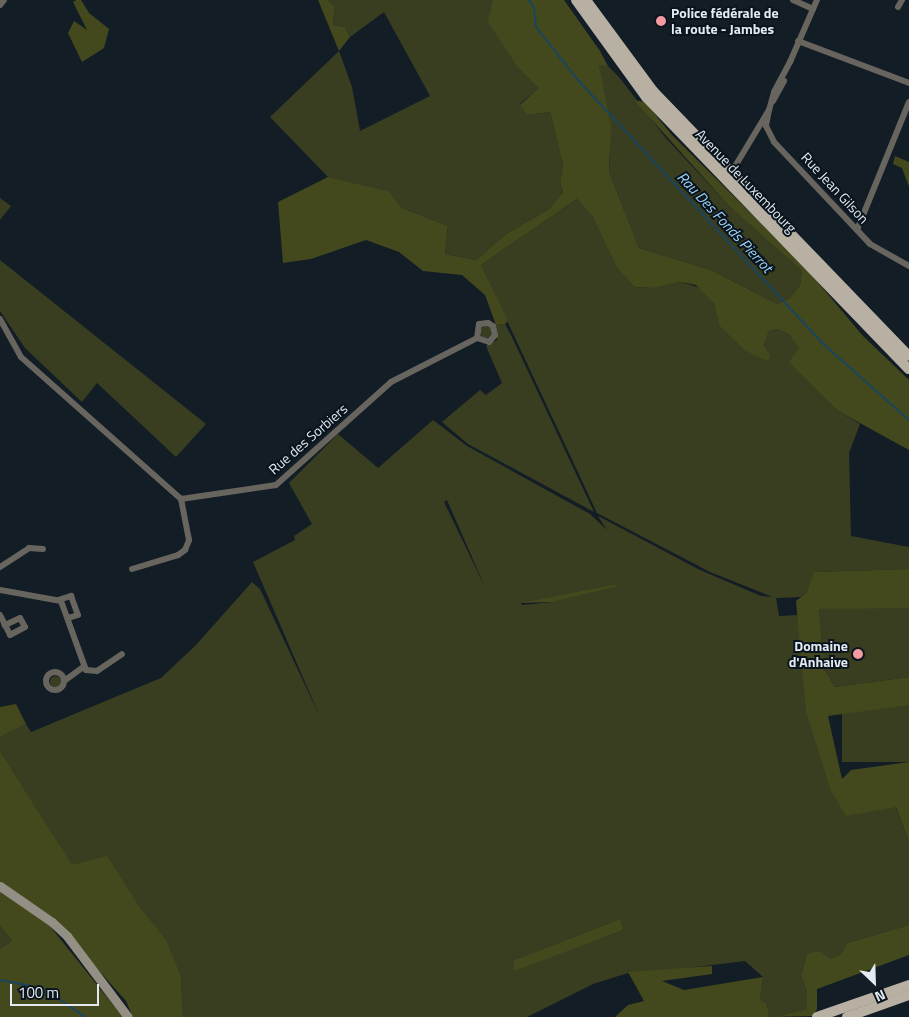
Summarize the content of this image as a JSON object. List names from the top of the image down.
{
  "streets": {
    "main road": ["Avenue de Luxembourg"],
    "street": ["Rue Jean Gilson", "Rue des Sorbiers"]
  },
  "water": ["Rau Des Fonds Pierrot"],
  "places": ["Police fédérale de la route - Jambes", "Domaine d'Anhaive"],
  "scale_bar": "100 m",
  "north": "bottom right"
}
